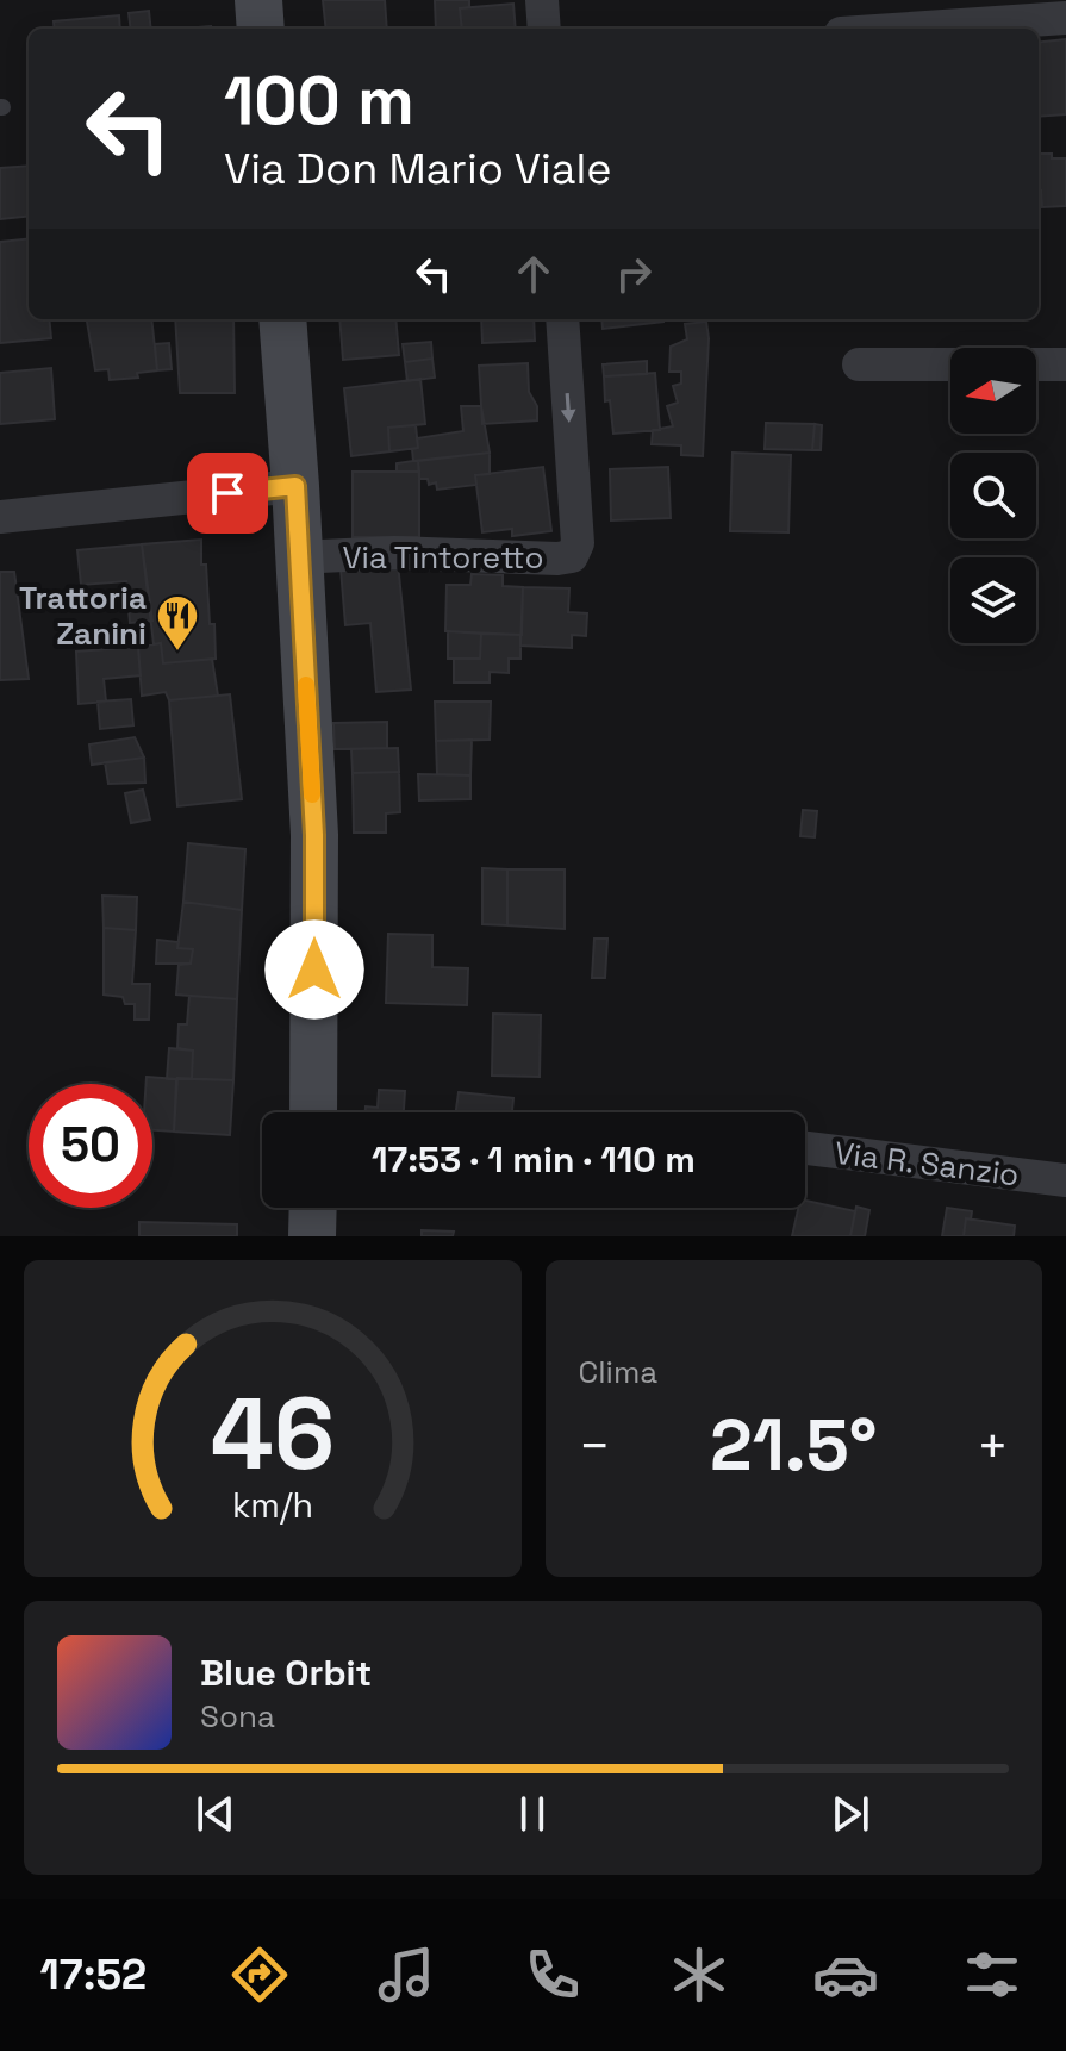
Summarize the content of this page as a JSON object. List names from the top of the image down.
{
  "streets": {
    "street": ["Via Tintoretto", "Via R. Sanzio"]
  },
  "places": {
    "restaurant": ["Trattoria Zanini"]
  },
  "north": "left",
  "page": {
    "turn": ["100 m", "Via Don Mario Viale"],
    "limit": "50",
    "trip": "17:53 · 1 min · 110 m",
    "tile": "Clima",
    "heat": ["−", "21.5°", "+"],
    "song": ["Blue Orbit", "Sona"],
    "tabs": "17:52",
    "gauge": ["46", "km/h"]
  }
}
